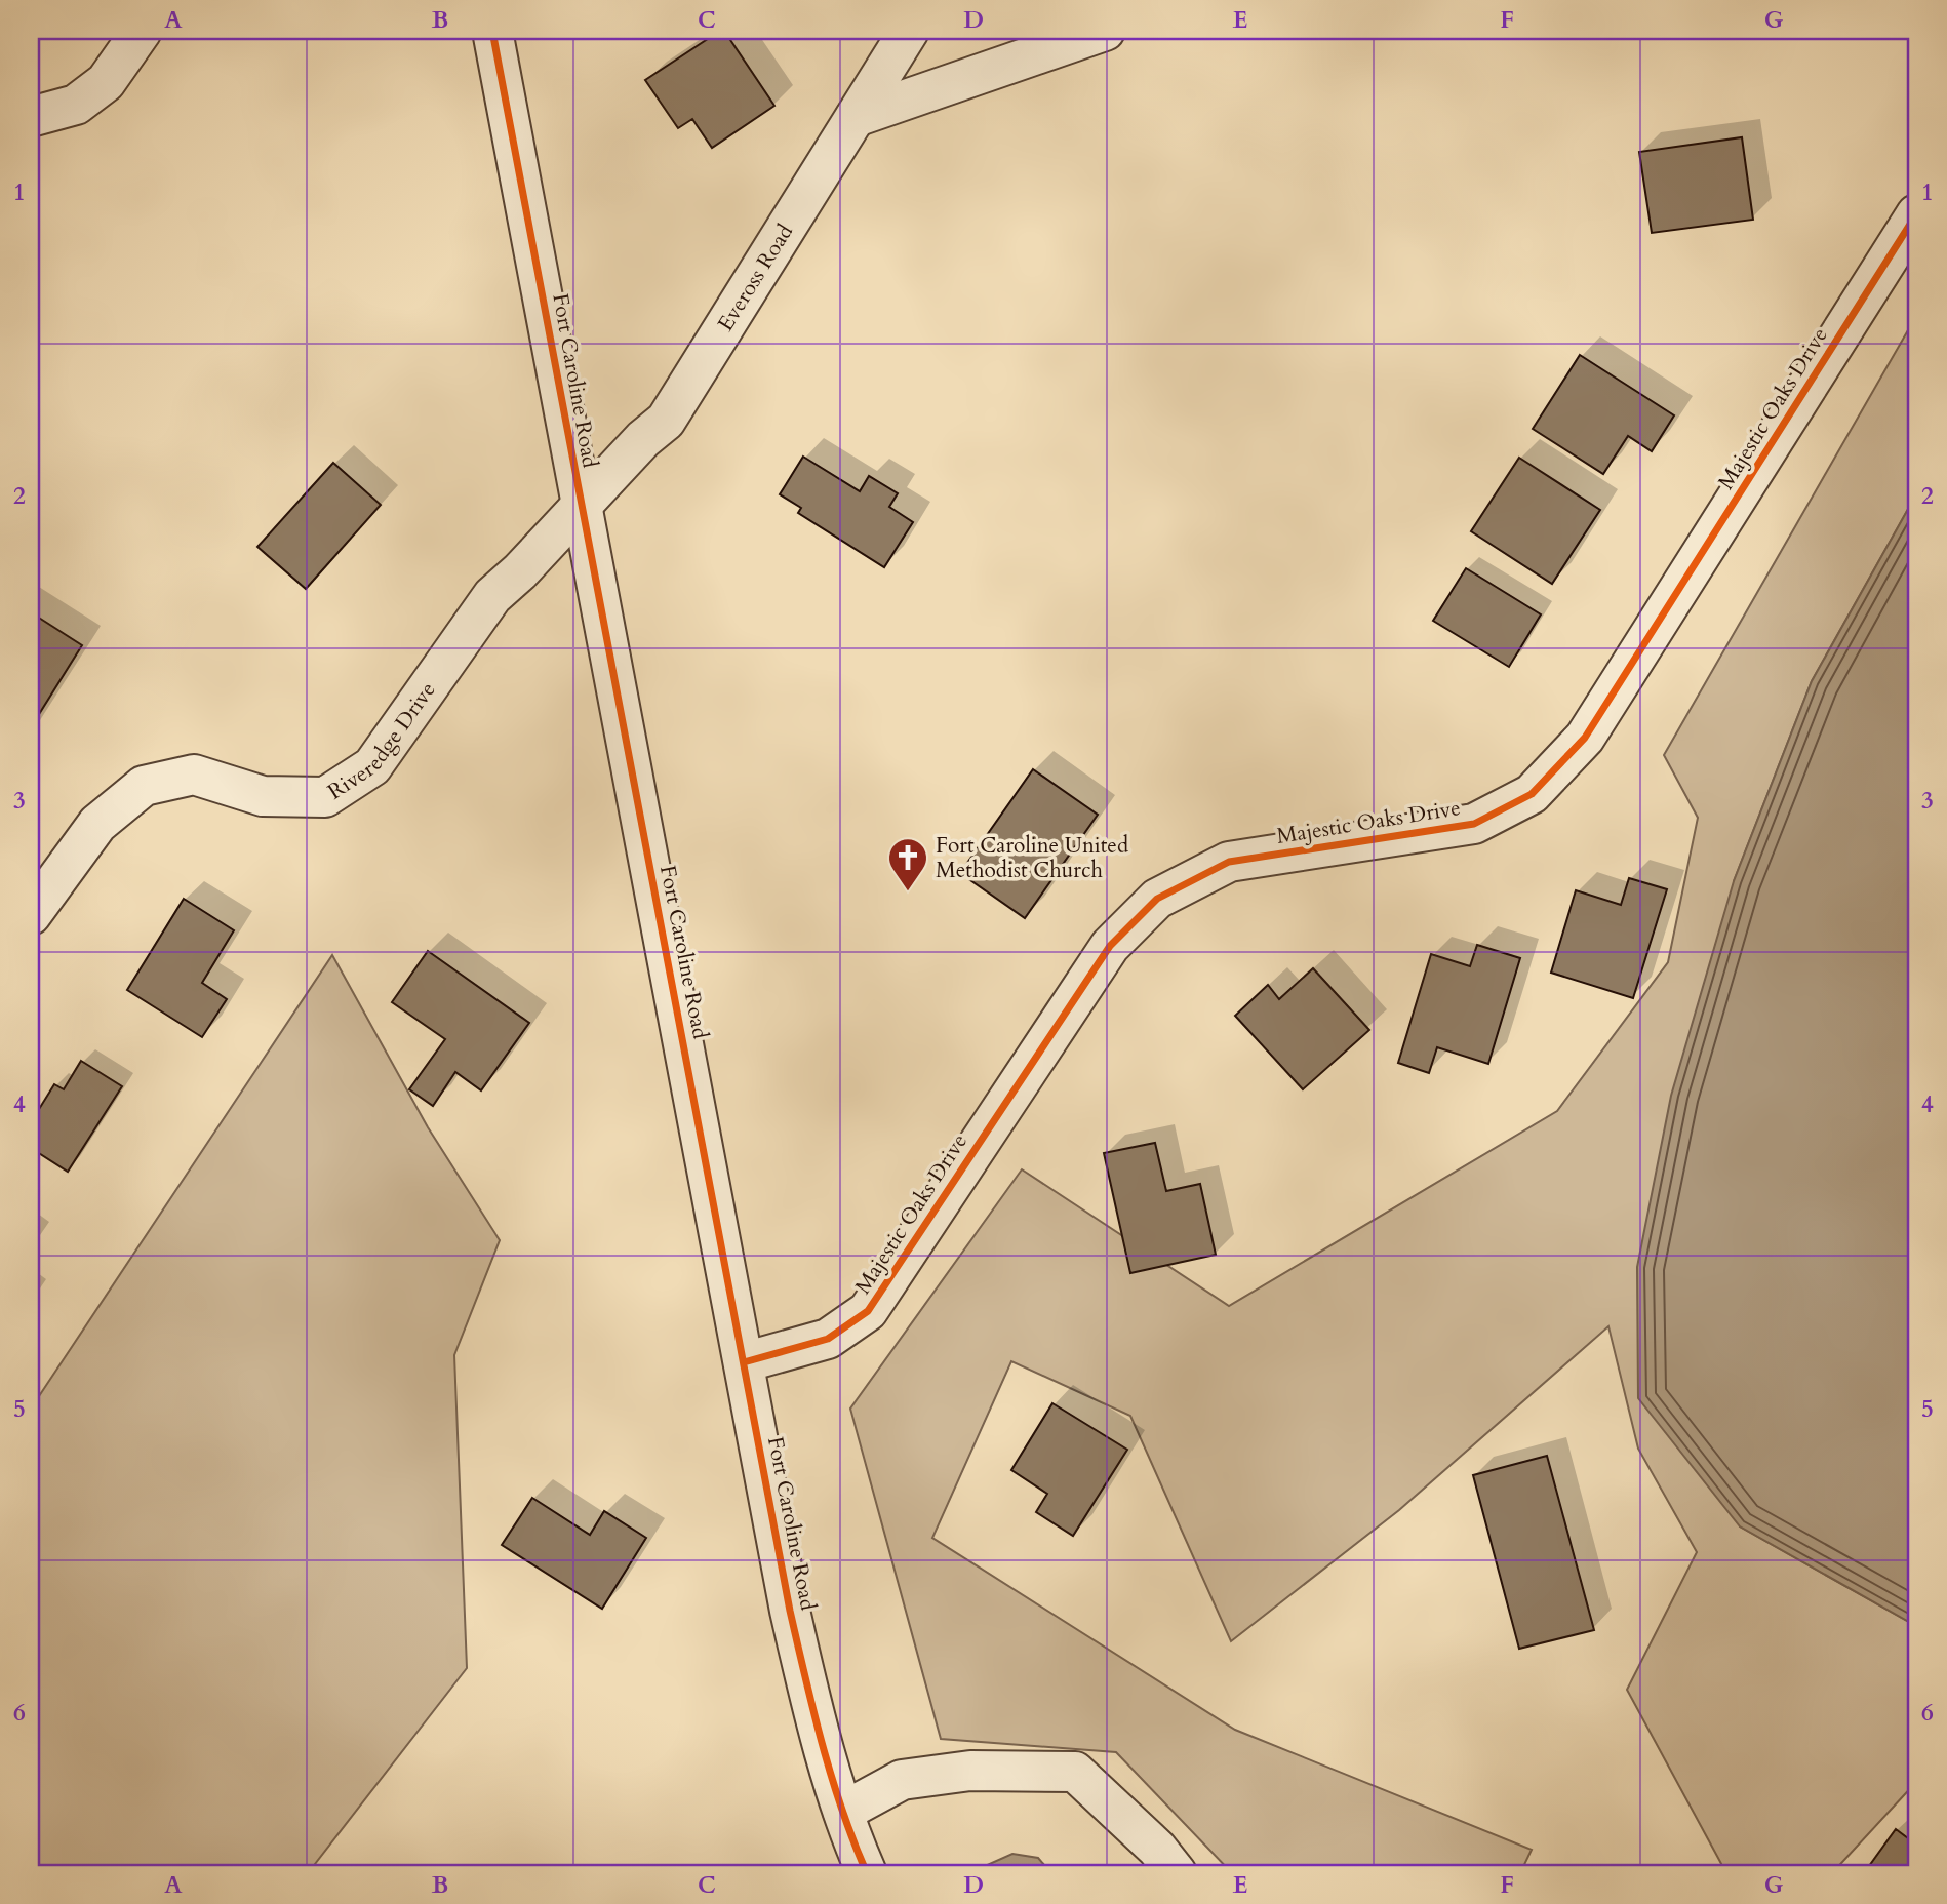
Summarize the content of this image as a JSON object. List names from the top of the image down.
{
  "streets": {
    "street": [
      "Eveross Road",
      "Fort Caroline Road",
      "Majestic Oaks Drive",
      "Riveredge Drive"
    ]
  },
  "crossings": [
    ["Eveross Road", "Fort Caroline Road"],
    ["Eveross Road", "Riveredge Drive"],
    ["Fort Caroline Road", "Majestic Oaks Drive"],
    ["Fort Caroline Road", "Riveredge Drive"]
  ],
  "places": {
    "church": ["Fort Caroline United Methodist Church"]
  },
  "grid": {
    "columns": [
      "A",
      "B",
      "C",
      "D",
      "E",
      "F",
      "G"
    ],
    "rows": [
      "1",
      "2",
      "3",
      "4",
      "5",
      "6"
    ]
  }
}
